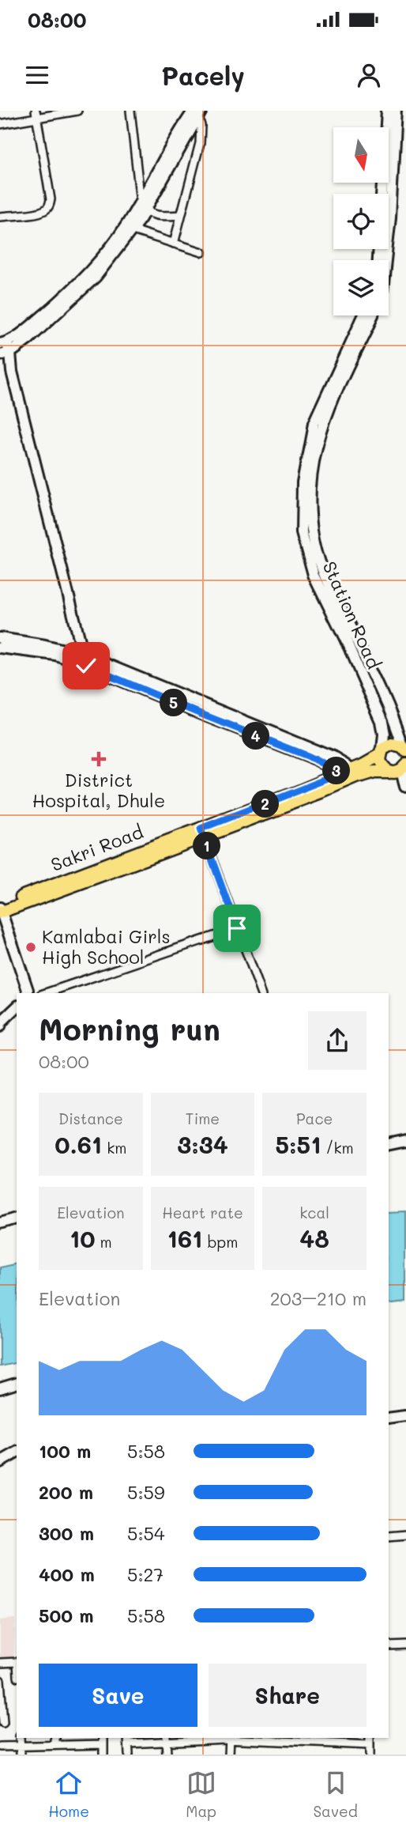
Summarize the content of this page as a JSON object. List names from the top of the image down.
{
  "streets": {
    "main road": ["Station Road"]
  },
  "places": {
    "health": ["District Hospital, Dhule"],
    "other": ["Kamlabai Girls High School"]
  },
  "north": "bottom",
  "page": {
    "status": "08:00",
    "header": "Pacely",
    "pins": [
      "5",
      "4",
      "3",
      "2",
      "1"
    ],
    "heading": ["Morning run", "08:00"],
    "stats": [
      ["Distance", "0.61 km"],
      ["Time", "3:34"],
      ["Pace", "5:51 /km"],
      ["Elevation", "10 m"],
      ["Heart rate", "161 bpm"],
      ["kcal", "48"]
    ],
    "chart": ["Elevation", "203–210 m"],
    "list": [
      {
        "name": "100 m",
        "note": "5:58"
      },
      {
        "name": "200 m",
        "note": "5:59"
      },
      {
        "name": "300 m",
        "note": "5:54"
      },
      {
        "name": "400 m",
        "note": "5:27"
      },
      {
        "name": "500 m",
        "note": "5:58"
      }
    ],
    "buttons": ["Save", "Share"],
    "tabs": ["Home", "Map", "Saved"]
  }
}
